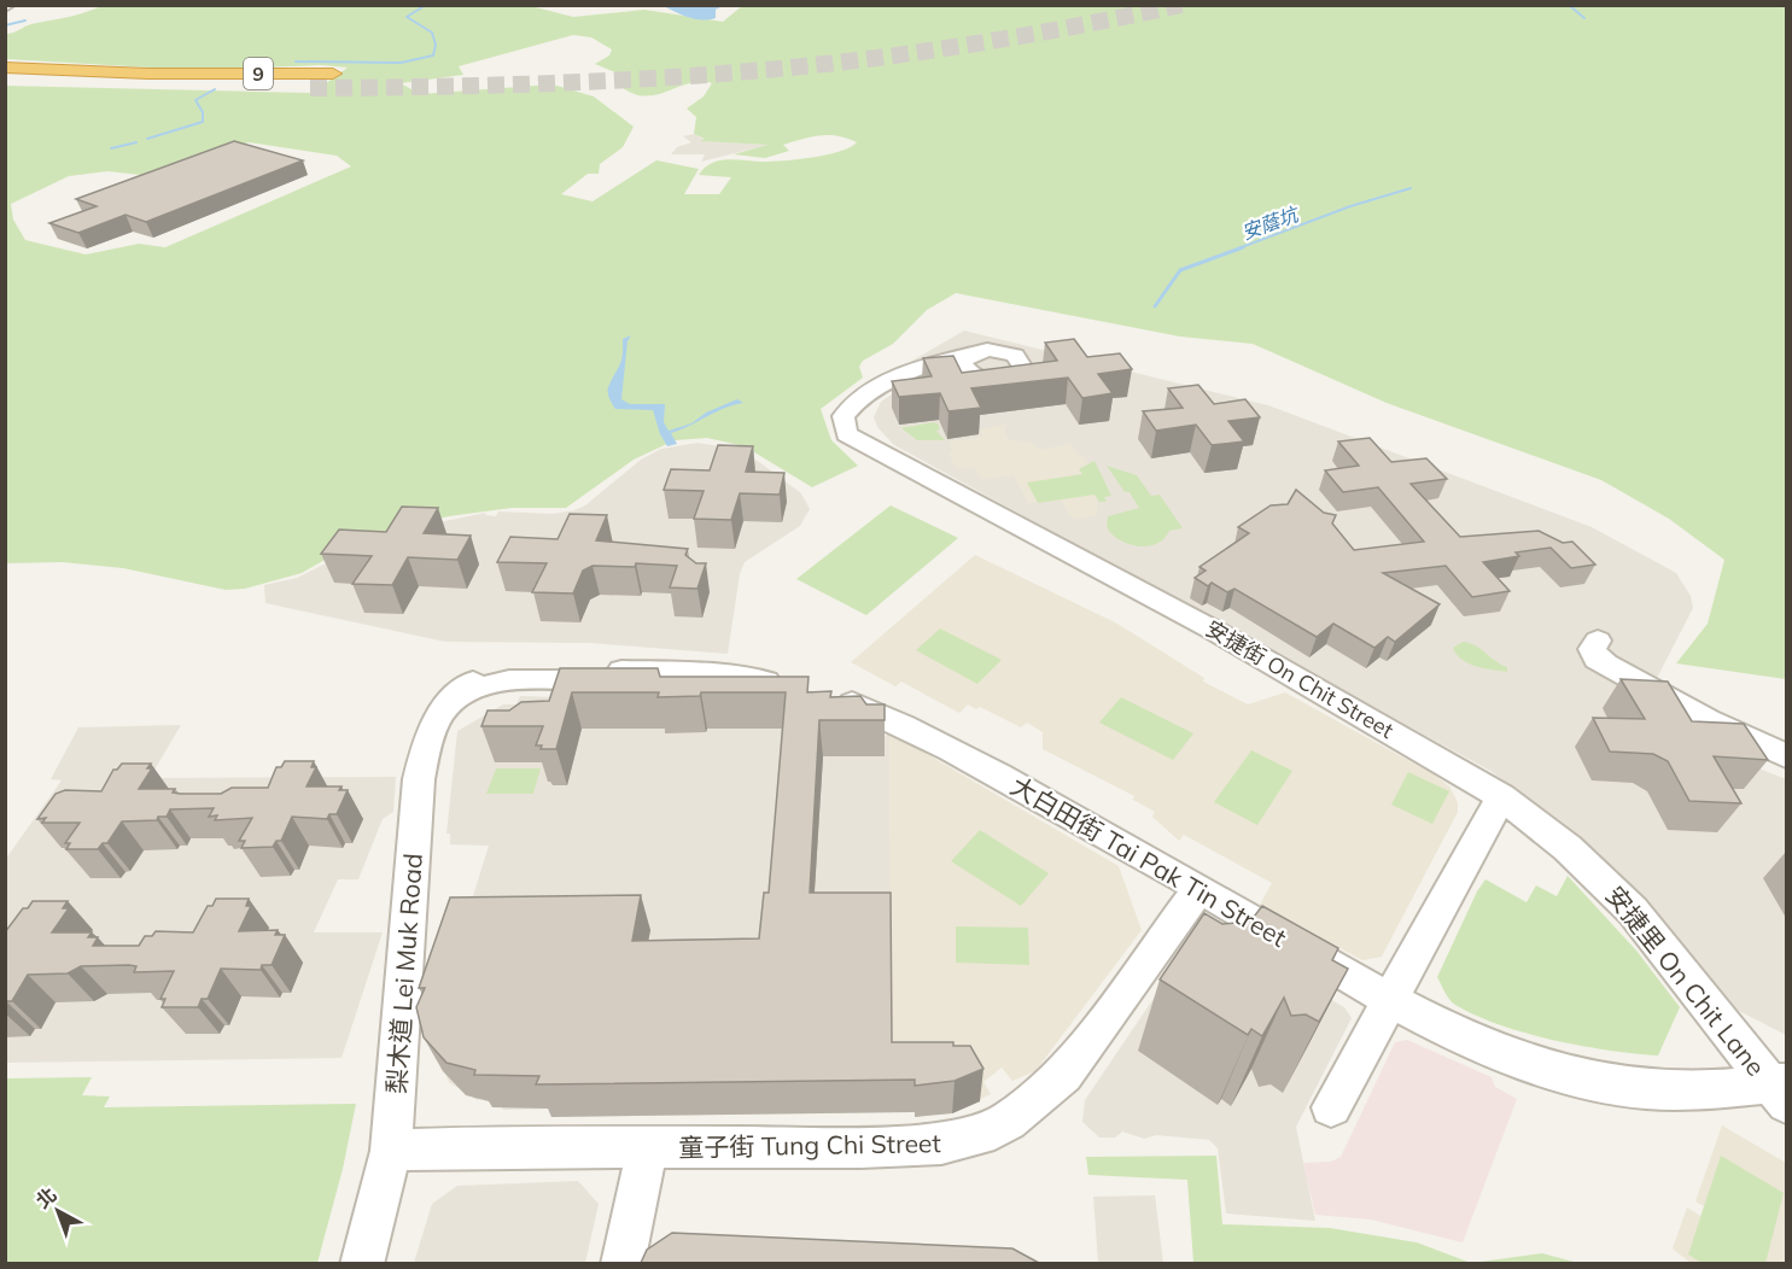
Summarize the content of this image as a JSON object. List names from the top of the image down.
{
  "streets": {
    "highway": ["9"],
    "street": [
      "安捷街 On Chit Street",
      "大白田街 Tai Pak Tin Street",
      "梨木道 Lei Muk Road",
      "安捷里 On Chit Lane",
      "童子街 Tung Chi Street"
    ]
  },
  "crossings": [
    ["安捷街 On Chit Street", "安捷里 On Chit Lane"],
    ["大白田街 Tai Pak Tin Street", "安捷里 On Chit Lane"],
    ["大白田街 Tai Pak Tin Street", "童子街 Tung Chi Street"],
    ["梨木道 Lei Muk Road", "童子街 Tung Chi Street"]
  ],
  "water": ["安蔭坑"],
  "north": "top left"
}
